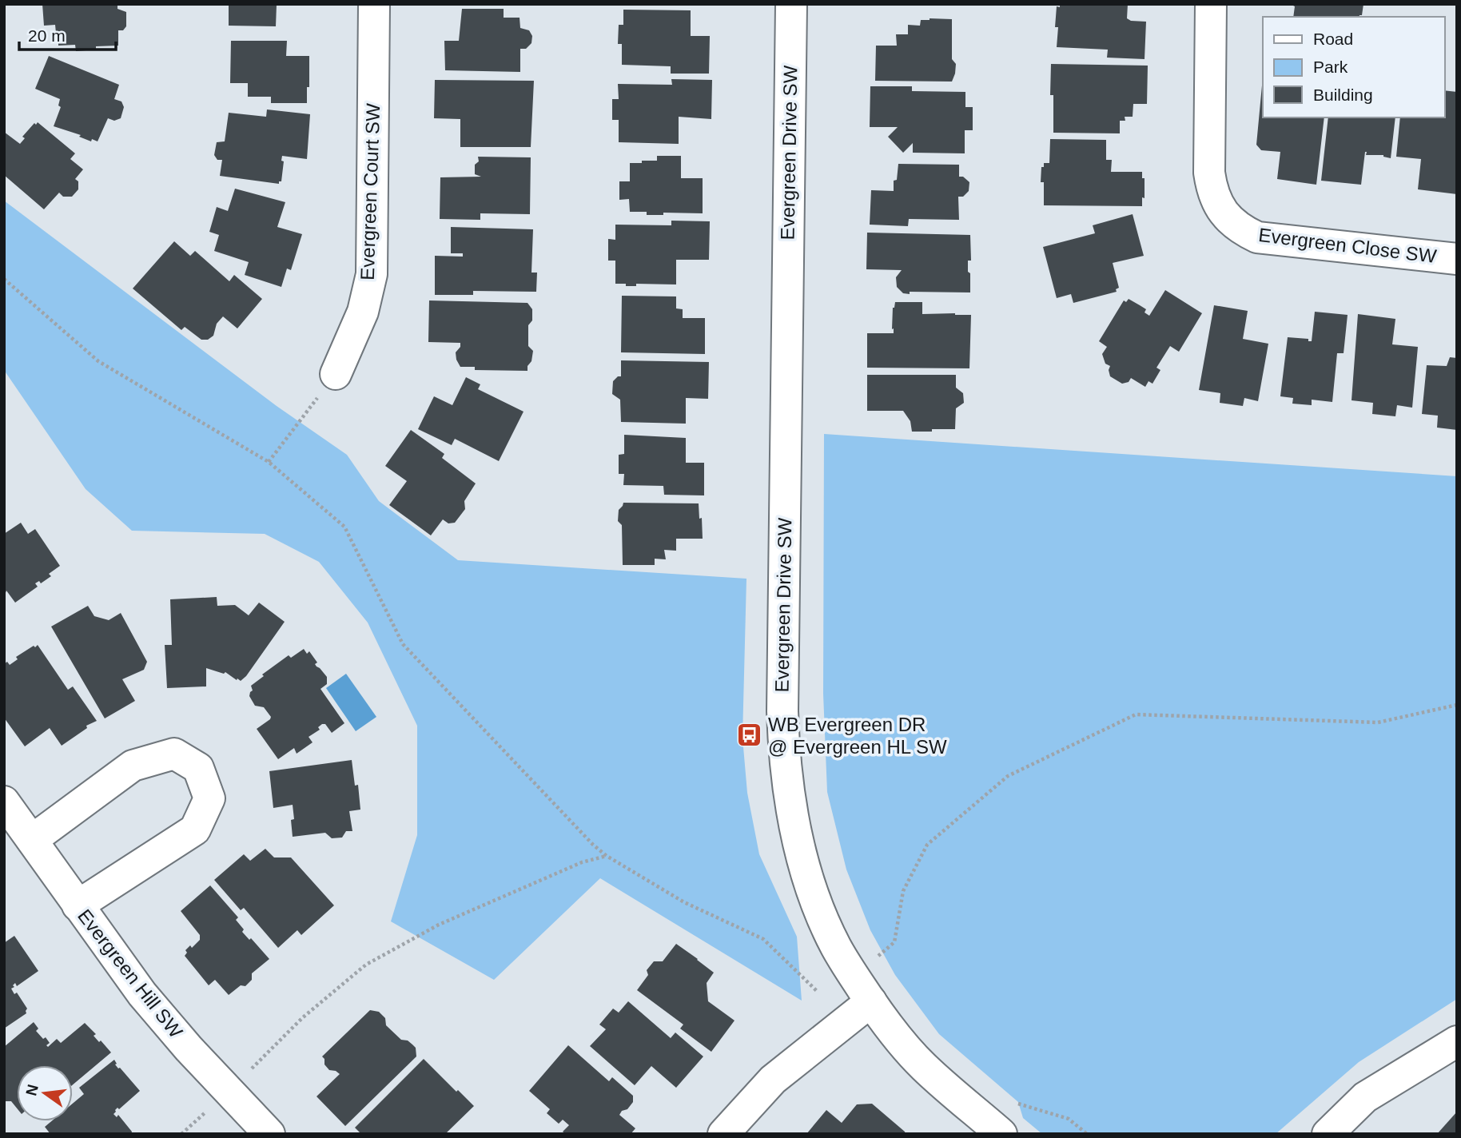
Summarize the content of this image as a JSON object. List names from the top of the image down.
{
  "streets": {
    "street": [
      "Evergreen Drive SW",
      "Evergreen Court SW",
      "Evergreen Close SW",
      "Evergreen Hill SW"
    ]
  },
  "places": {
    "bus stop": ["WB Evergreen DR @ Evergreen HL SW"]
  },
  "legend": ["Road", "Park", "Building"],
  "scale_bar": "20 m",
  "north": "left"
}
